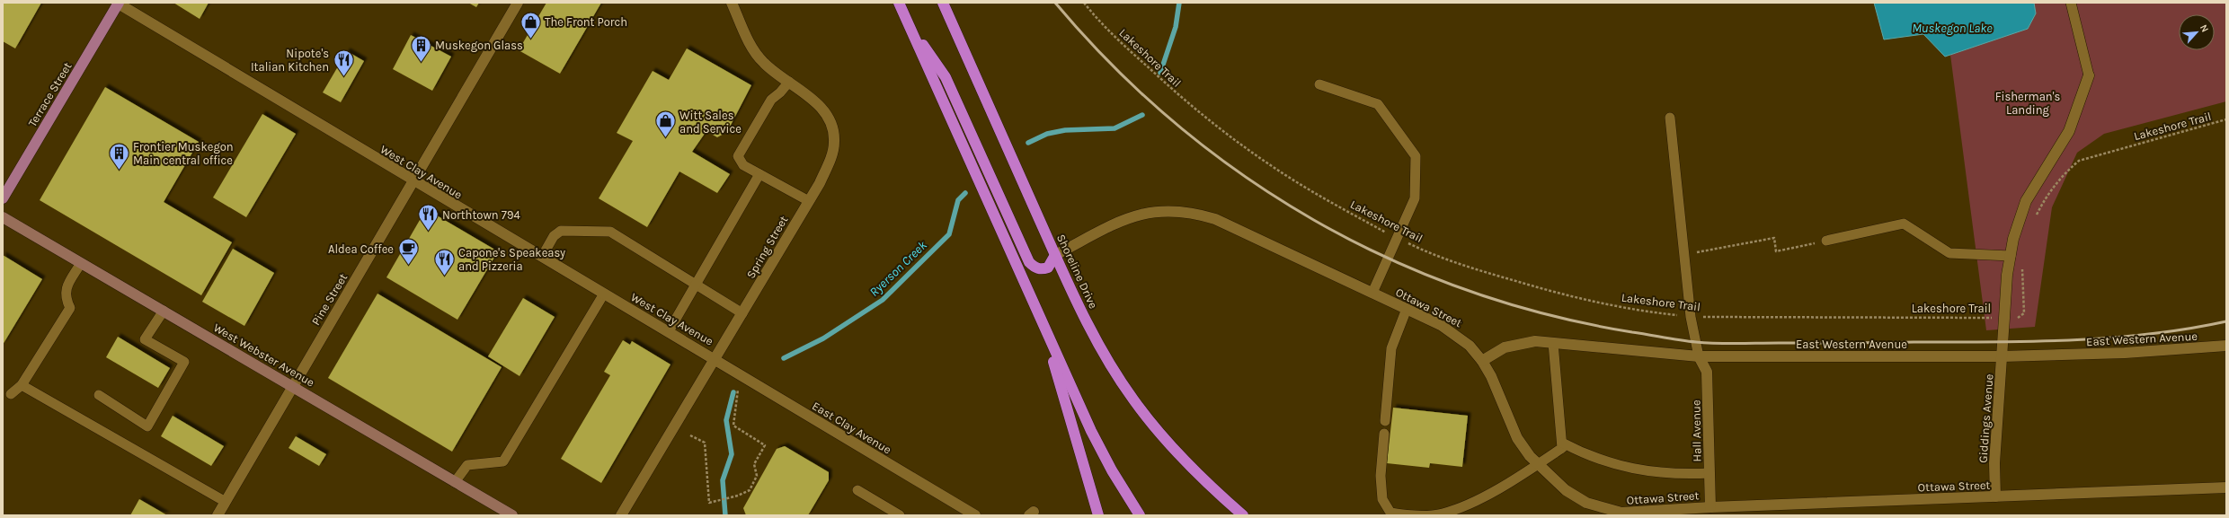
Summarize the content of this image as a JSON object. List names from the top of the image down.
{
  "streets": {
    "highway": ["Shoreline Drive"],
    "main road": ["Terrace Street", "West Webster Avenue"],
    "street": [
      "West Clay Avenue",
      "Spring Street",
      "Pine Street",
      "Ottawa Street",
      "East Western Avenue",
      "Giddings Avenue",
      "East Clay Avenue",
      "Hall Avenue"
    ],
    "path": ["Lakeshore Trail"]
  },
  "crossings": [
    ["Lakeshore Trail", "Giddings Avenue"],
    ["Terrace Street", "West Clay Avenue"],
    ["West Clay Avenue", "Spring Street"],
    ["West Clay Avenue", "Pine Street"],
    ["West Clay Avenue", "East Clay Avenue"],
    ["Spring Street", "East Clay Avenue"],
    ["Shoreline Drive", "Ottawa Street"],
    ["Pine Street", "West Webster Avenue"],
    ["Ottawa Street", "East Western Avenue"],
    ["Ottawa Street", "Giddings Avenue"],
    ["Ottawa Street", "Hall Avenue"],
    ["East Western Avenue", "Giddings Avenue"],
    ["East Western Avenue", "Hall Avenue"]
  ],
  "water": ["Muskegon Lake", "Ryerson Creek"],
  "parks": ["Fisherman's Landing"],
  "places": {
    "shop": ["The Front Porch", "Witt Sales and Service"],
    "building": ["Muskegon Glass", "Frontier Muskegon Main central office"],
    "restaurant": ["Nipote's Italian Kitchen", "Northtown 794", "Capone's Speakeasy and Pizzeria"],
    "cafe": ["Aldea Coffee"]
  },
  "north": "top right"
}
